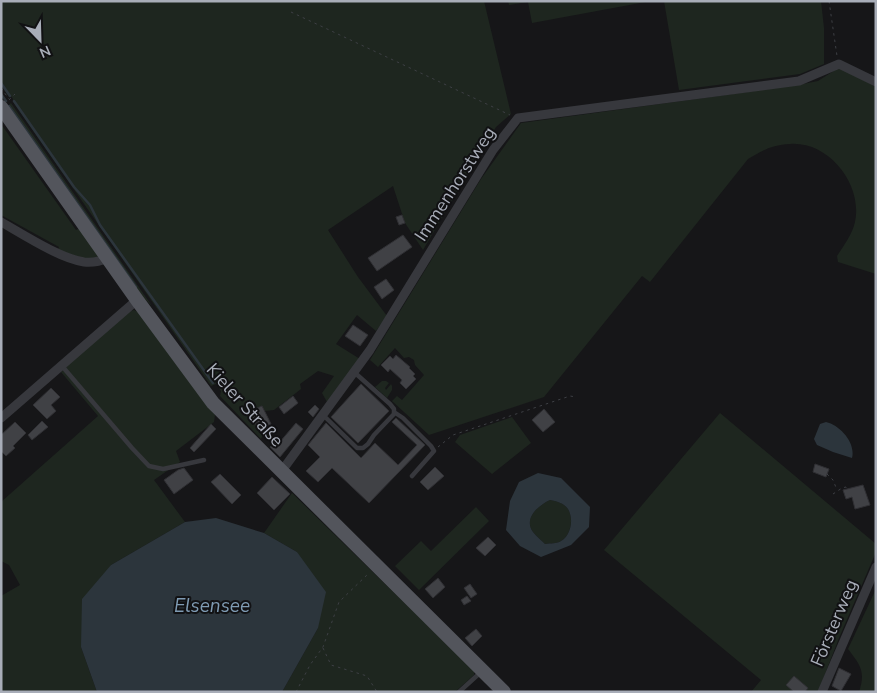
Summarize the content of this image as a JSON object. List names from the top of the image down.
{
  "streets": {
    "main road": ["Kieler Straße"],
    "street": ["Immenhorstweg", "Försterweg"]
  },
  "crossings": [
    ["Immenhorstweg", "Kieler Straße"]
  ],
  "water": ["Elsensee"],
  "north": "bottom right"
}
